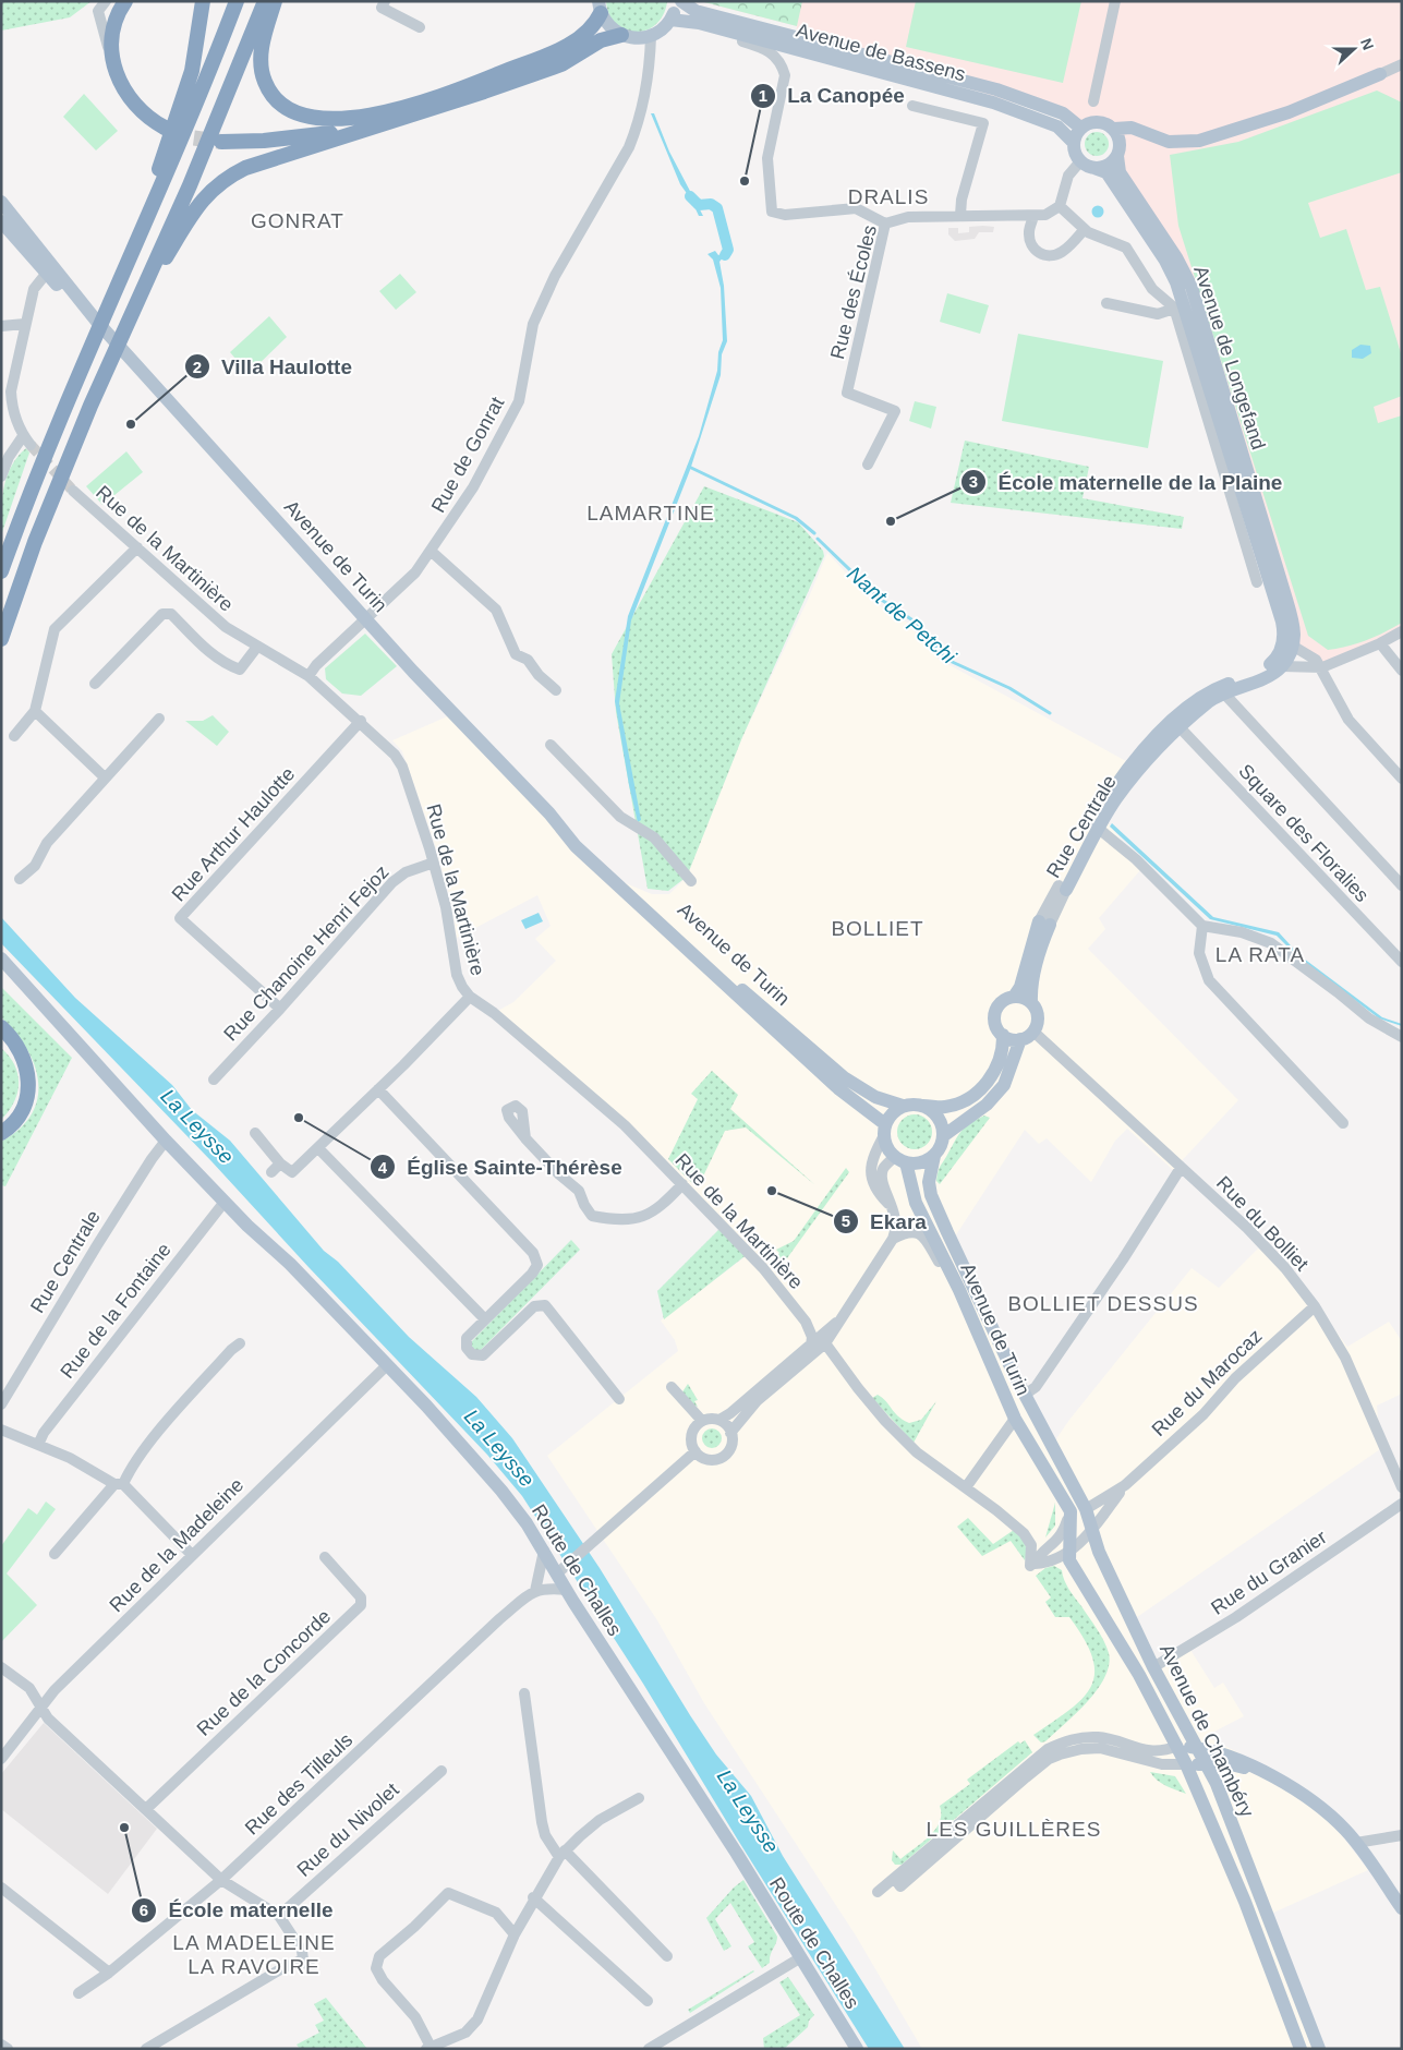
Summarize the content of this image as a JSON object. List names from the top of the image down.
{
  "streets": {
    "main road": [
      "Avenue de Bassens",
      "Avenue de Longefand",
      "Avenue de Turin",
      "Rue Centrale",
      "Route de Challes",
      "Avenue de Chambéry"
    ],
    "street": [
      "Rue des Écoles",
      "Rue de Gonrat",
      "Rue de la Martinière",
      "Square des Floralies",
      "Rue Arthur Haulotte",
      "Rue Chanoine Henri Fejoz",
      "Rue du Bolliet",
      "Rue de la Fontaine",
      "Rue du Marocaz",
      "Rue de la Madeleine",
      "Rue du Granier",
      "Rue de la Concorde",
      "Rue des Tilleuls",
      "Rue du Nivolet"
    ]
  },
  "crossings": [
    ["Avenue de Bassens", "Avenue de Longefand"],
    ["Avenue de Longefand", "Rue Centrale"],
    ["Rue de Gonrat", "Rue de la Martinière"],
    ["Rue de Gonrat", "Avenue de Turin"],
    ["Rue de la Martinière", "Rue Arthur Haulotte"],
    ["Rue de la Martinière", "Rue Chanoine Henri Fejoz"],
    ["Avenue de Turin", "Rue du Marocaz"],
    ["Avenue de Turin", "Avenue de Chambéry"],
    ["Rue Centrale", "Square des Floralies"],
    ["Rue Centrale", "Rue du Bolliet"],
    ["Rue Centrale", "Route de Challes"],
    ["Rue Arthur Haulotte", "Rue Chanoine Henri Fejoz"],
    ["Rue du Bolliet", "Rue du Marocaz"],
    ["Rue de la Fontaine", "Route de Challes"],
    ["Rue du Marocaz", "Avenue de Chambéry"],
    ["Rue de la Madeleine", "Route de Challes"],
    ["Rue du Granier", "Avenue de Chambéry"]
  ],
  "districts": [
    "DRALIS",
    "GONRAT",
    "LAMARTINE",
    "BOLLIET",
    "LA RATA",
    "BOLLIET DESSUS",
    "LES GUILLÈRES",
    "LA MADELEINE LA RAVOIRE"
  ],
  "water": ["Nant de Petchi", "La Leysse"],
  "places": [
    "La Canopée",
    "Villa Haulotte",
    "École maternelle de la Plaine",
    "Église Sainte-Thérèse",
    "Ekara",
    "École maternelle"
  ],
  "north": "right"
}
